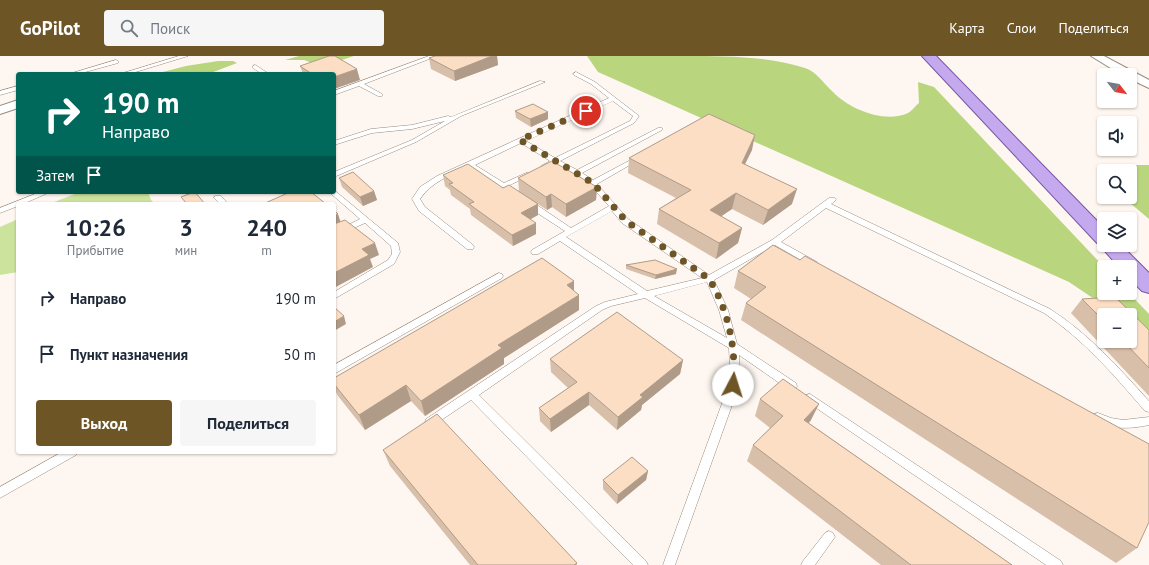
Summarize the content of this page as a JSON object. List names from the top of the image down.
{
  "north": "bottom right",
  "page": {
    "header": "GoPilot",
    "search": "Поиск",
    "nav": ["Карта", "Слои", "Поделиться"],
    "map_buttons": ["+", "−"],
    "turn": ["190 m", "Направо"],
    "then": "Затем",
    "eta": [
      "10:26",
      "Прибытие",
      "3",
      "мин",
      "240",
      "m"
    ],
    "list": [
      {
        "name": "Направо",
        "value": "190 m"
      },
      {
        "name": "Пункт назначения",
        "value": "50 m"
      }
    ],
    "buttons": ["Выход", "Поделиться"]
  }
}
